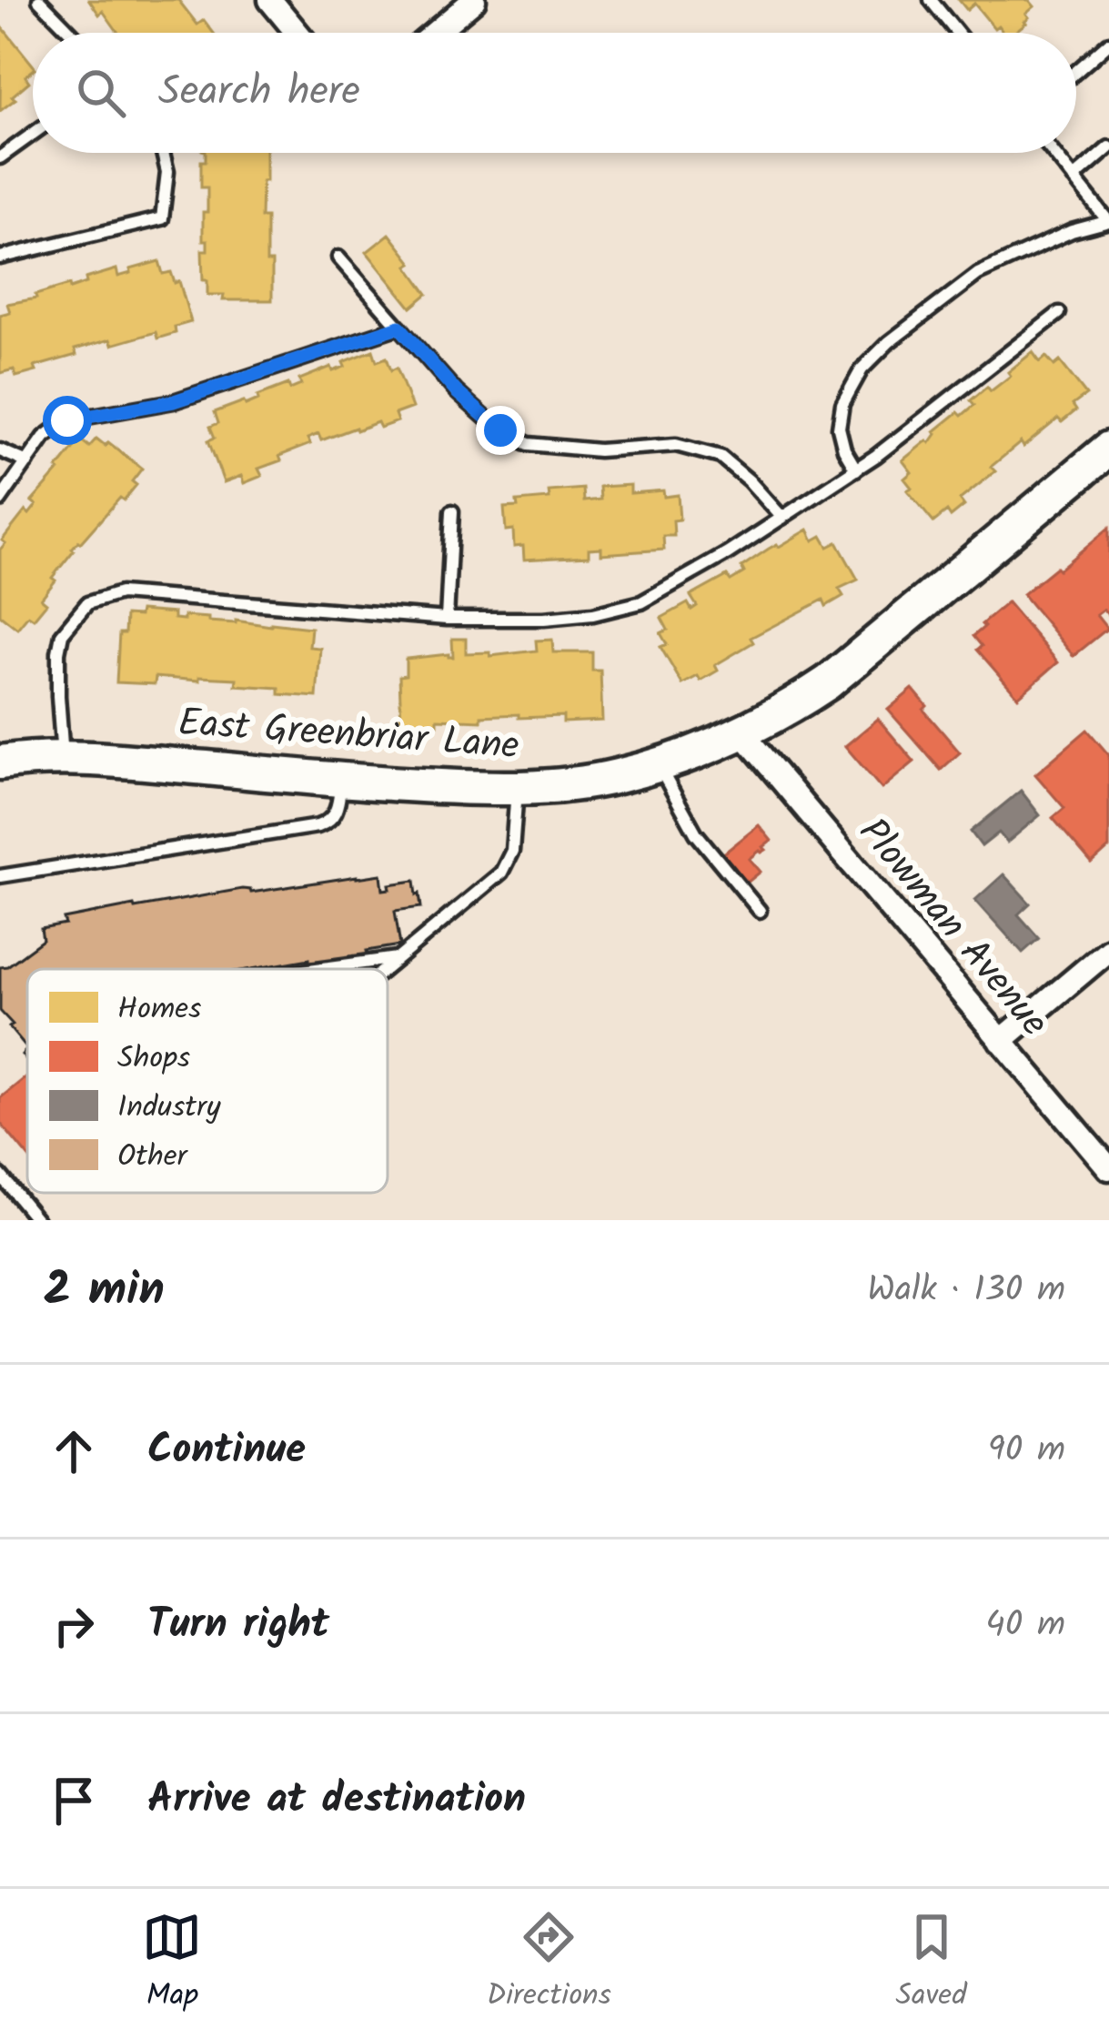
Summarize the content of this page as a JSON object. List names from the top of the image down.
{
  "streets": {
    "street": ["East Greenbriar Lane", "Plowman Avenue"]
  },
  "crossings": [
    ["East Greenbriar Lane", "Plowman Avenue"]
  ],
  "legend": [
    "Homes",
    "Shops",
    "Industry",
    "Other"
  ],
  "page": {
    "search": "Search here",
    "heading": ["2 min", "Walk · 130 m"],
    "list": [
      ["Continue", "90 m"],
      ["Turn right", "40 m"],
      "Arrive at destination"
    ],
    "nav": ["Map", "Directions", "Saved"]
  }
}
